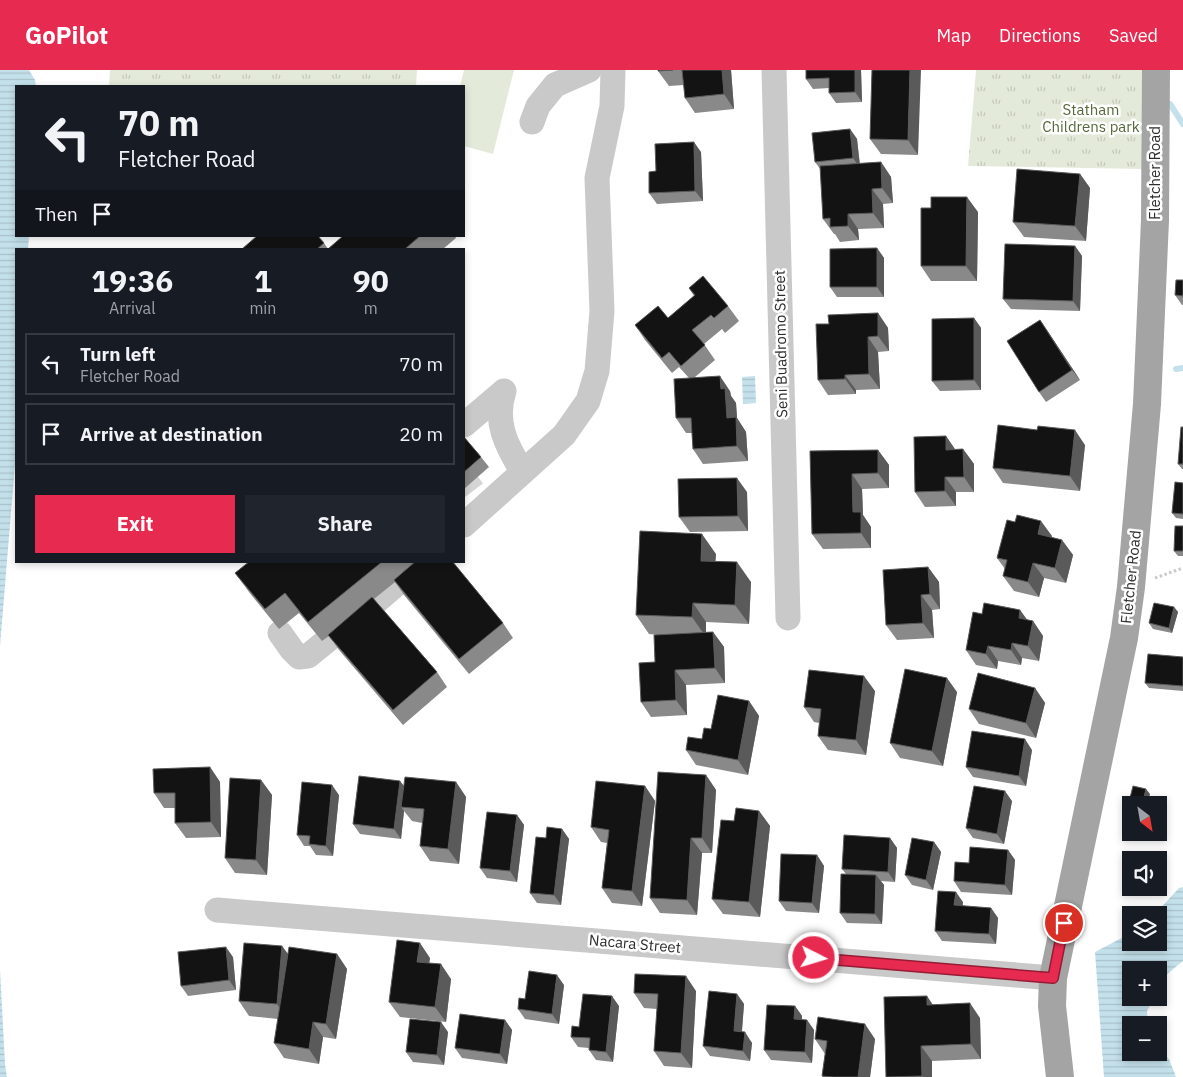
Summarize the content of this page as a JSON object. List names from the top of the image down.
{
  "streets": {
    "main road": ["Fletcher Road"],
    "street": ["Seni Buadromo Street", "Nacara Street"]
  },
  "crossings": [
    ["Fletcher Road", "Nacara Street"]
  ],
  "parks": ["Statham Childrens park"],
  "north": "bottom right",
  "page": {
    "header": "GoPilot",
    "nav": ["Map", "Directions", "Saved"],
    "turn": ["70 m", "Fletcher Road"],
    "then": "Then",
    "eta": [
      "19:36",
      "Arrival",
      "1",
      "min",
      "90",
      "m"
    ],
    "list": [
      {
        "name": "Turn left",
        "note": "Fletcher Road",
        "value": "70 m"
      },
      {
        "name": "Arrive at destination",
        "value": "20 m"
      }
    ],
    "buttons": ["Exit", "Share"],
    "map_buttons": ["+", "−"]
  }
}
